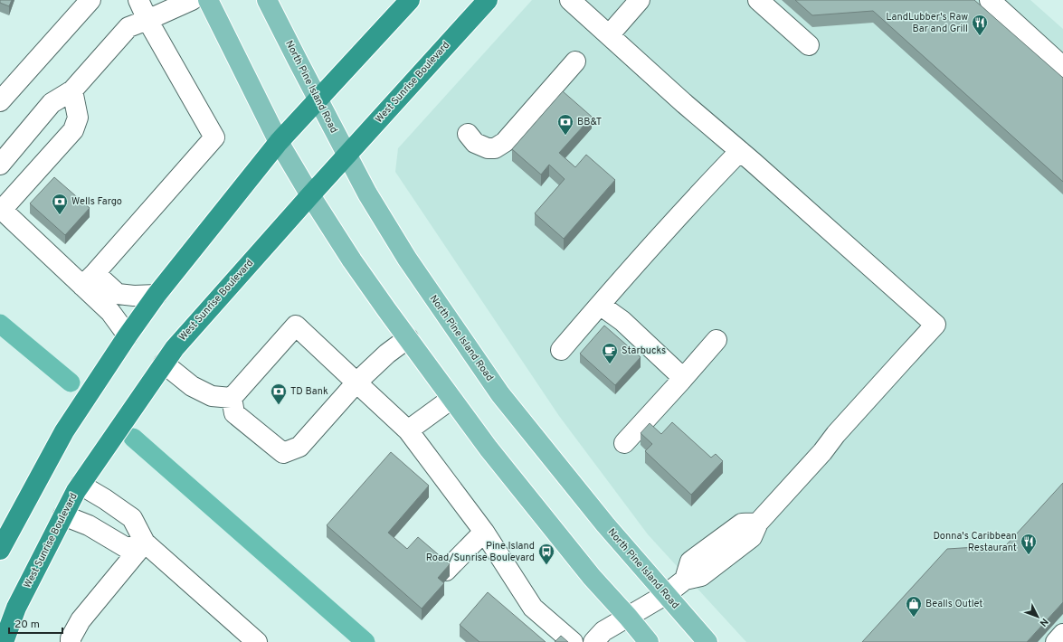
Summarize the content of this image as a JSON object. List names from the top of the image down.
{
  "streets": {
    "highway": ["West Sunrise Boulevard"],
    "main road": ["North Pine Island Road"]
  },
  "crossings": [
    ["West Sunrise Boulevard", "North Pine Island Road"]
  ],
  "places": {
    "restaurant": ["LandLubber's Raw Bar and Grill", "Donna's Caribbean Restaurant"],
    "bank": ["BB&T", "Wells Fargo", "TD Bank"],
    "cafe": ["Starbucks"],
    "bus stop": ["Pine Island Road/Sunrise Boulevard"],
    "shop": ["Bealls Outlet"]
  },
  "scale_bar": "20 m",
  "north": "bottom right"
}
